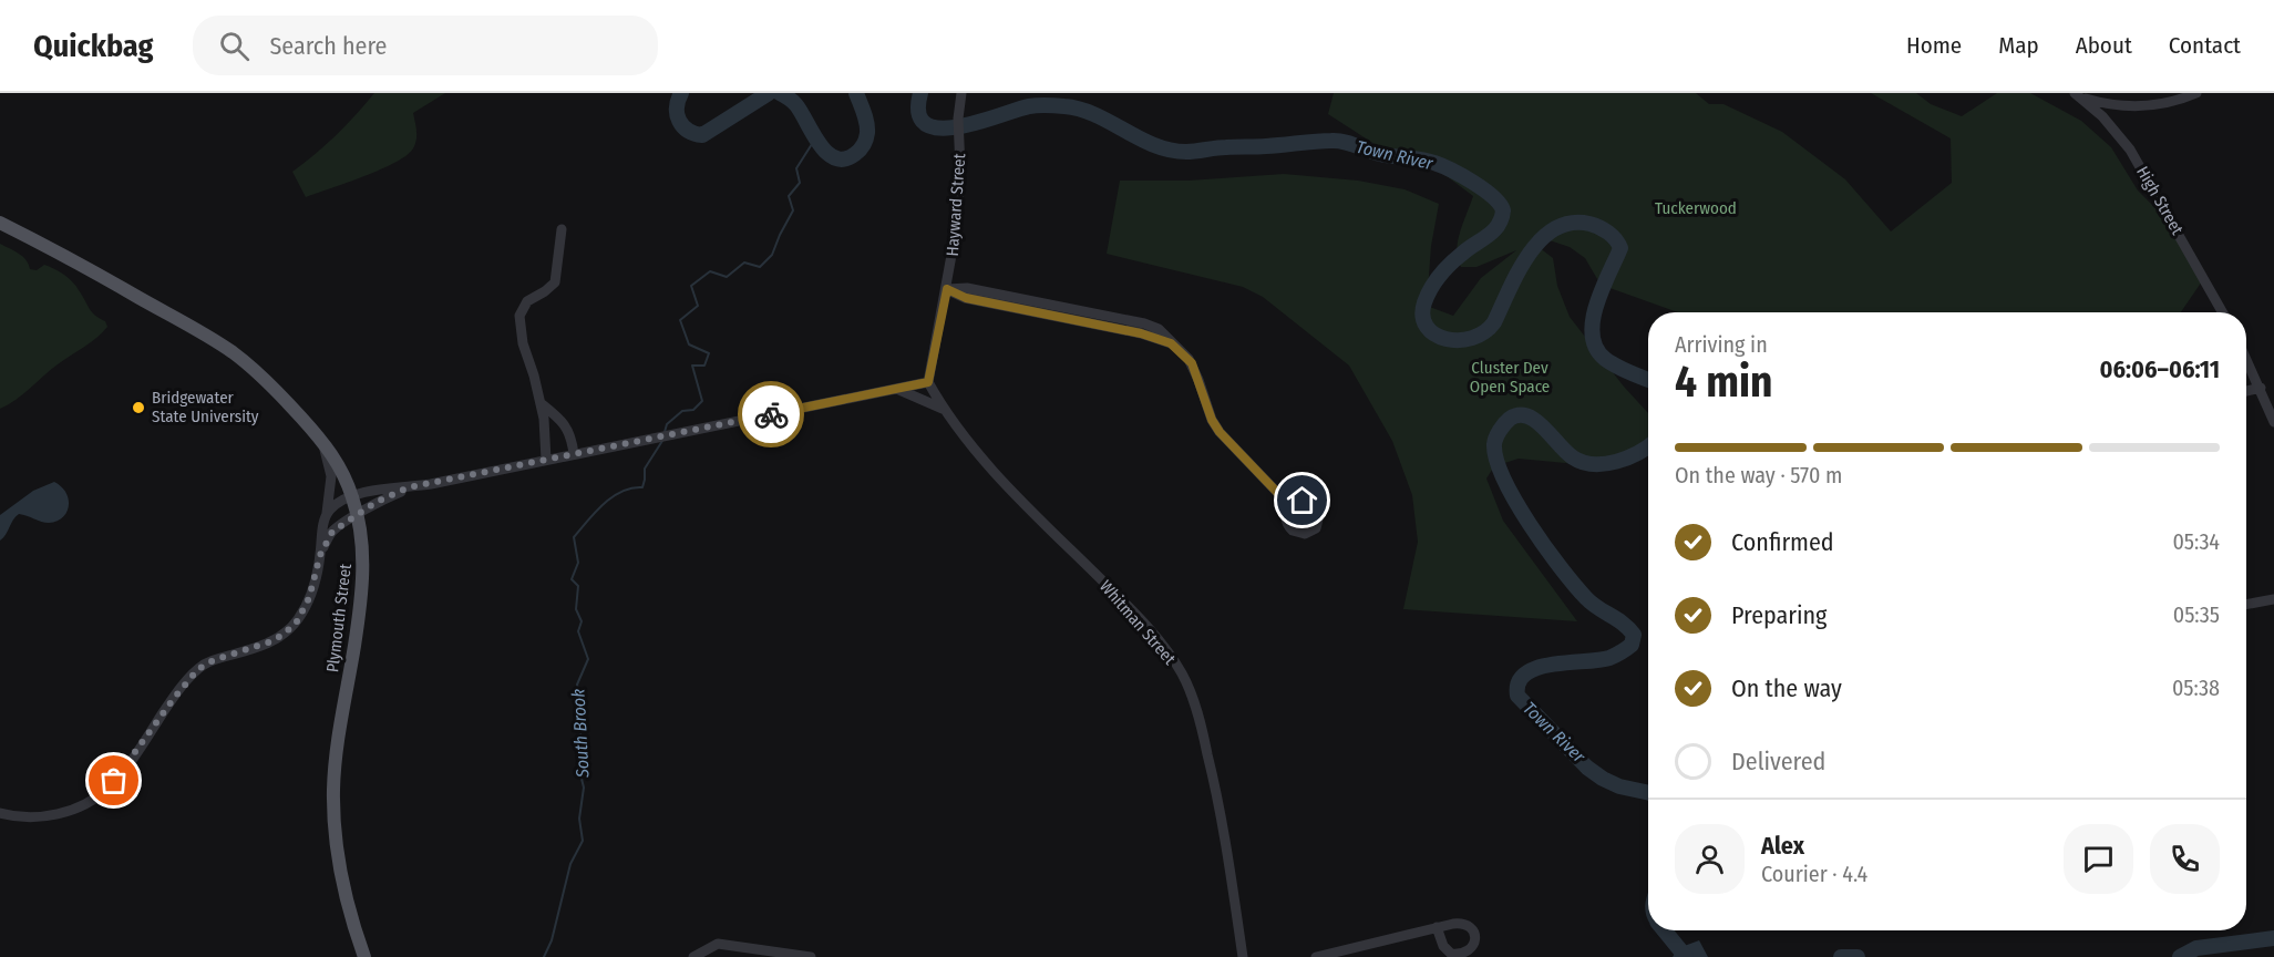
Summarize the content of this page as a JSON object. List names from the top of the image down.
{
  "streets": {
    "main road": ["Plymouth Street"],
    "street": ["High Street", "Hayward Street", "Whitman Street"]
  },
  "crossings": [
    ["Hayward Street", "Whitman Street"]
  ],
  "water": ["Town River", "South Brook"],
  "parks": ["Tuckerwood", "Cluster Dev Open Space"],
  "places": ["Bridgewater State University"],
  "page": {
    "header": "Quickbag",
    "search": "Search here",
    "nav": [
      "Home",
      "Map",
      "About",
      "Contact"
    ],
    "heading": ["4 min", "Arriving in", "06:06–06:11"],
    "panel": ["Alex", "Courier · 4.4"],
    "bar": "On the way · 570 m",
    "list": [
      ["Confirmed", "05:34"],
      ["Preparing", "05:35"],
      ["On the way", "05:38"],
      "Delivered"
    ]
  }
}
